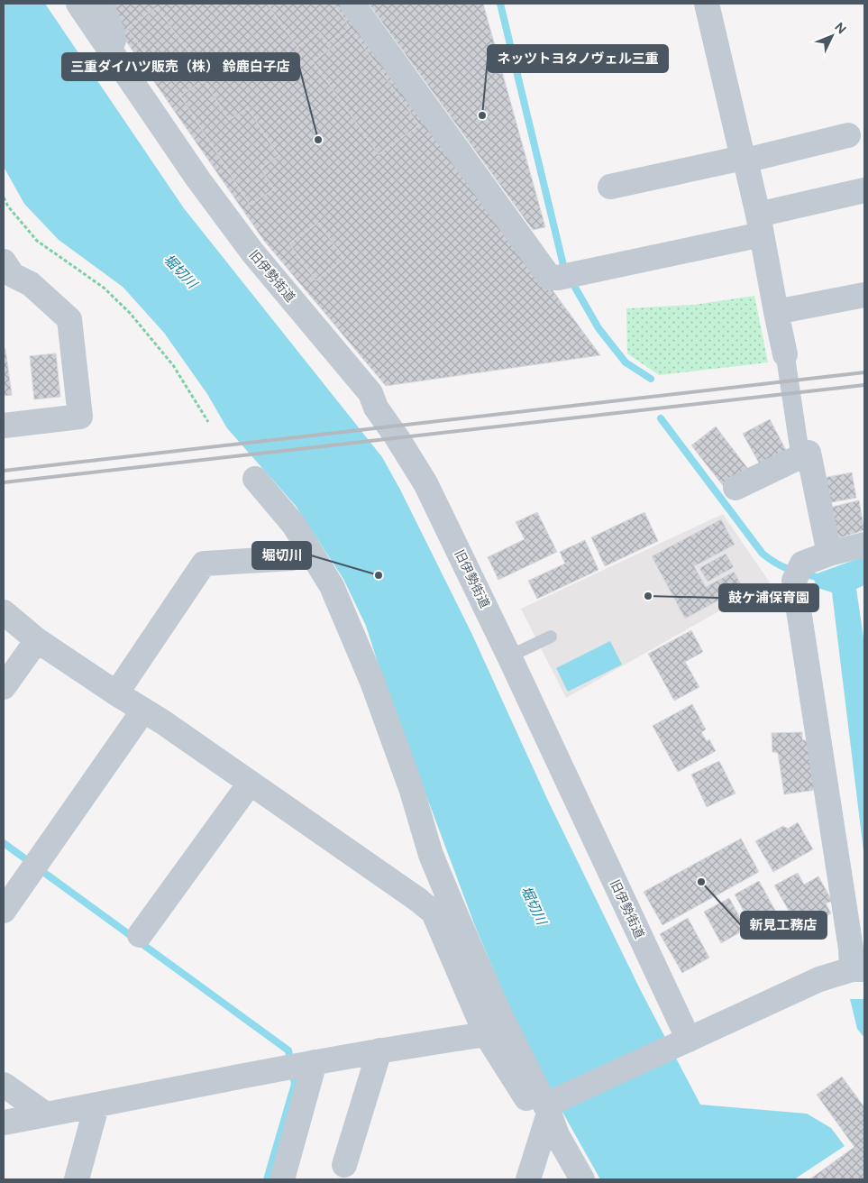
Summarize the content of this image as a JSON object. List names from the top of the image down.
{
  "streets": {
    "street": ["旧伊勢街道"]
  },
  "water": ["堀切川"],
  "places": [
    "ネッツトヨタノヴェル三重",
    "三重ダイハツ販売（株） 鈴鹿白子店",
    "堀切川",
    "鼓ケ浦保育園",
    "新見工務店"
  ],
  "north": "top right"
}
